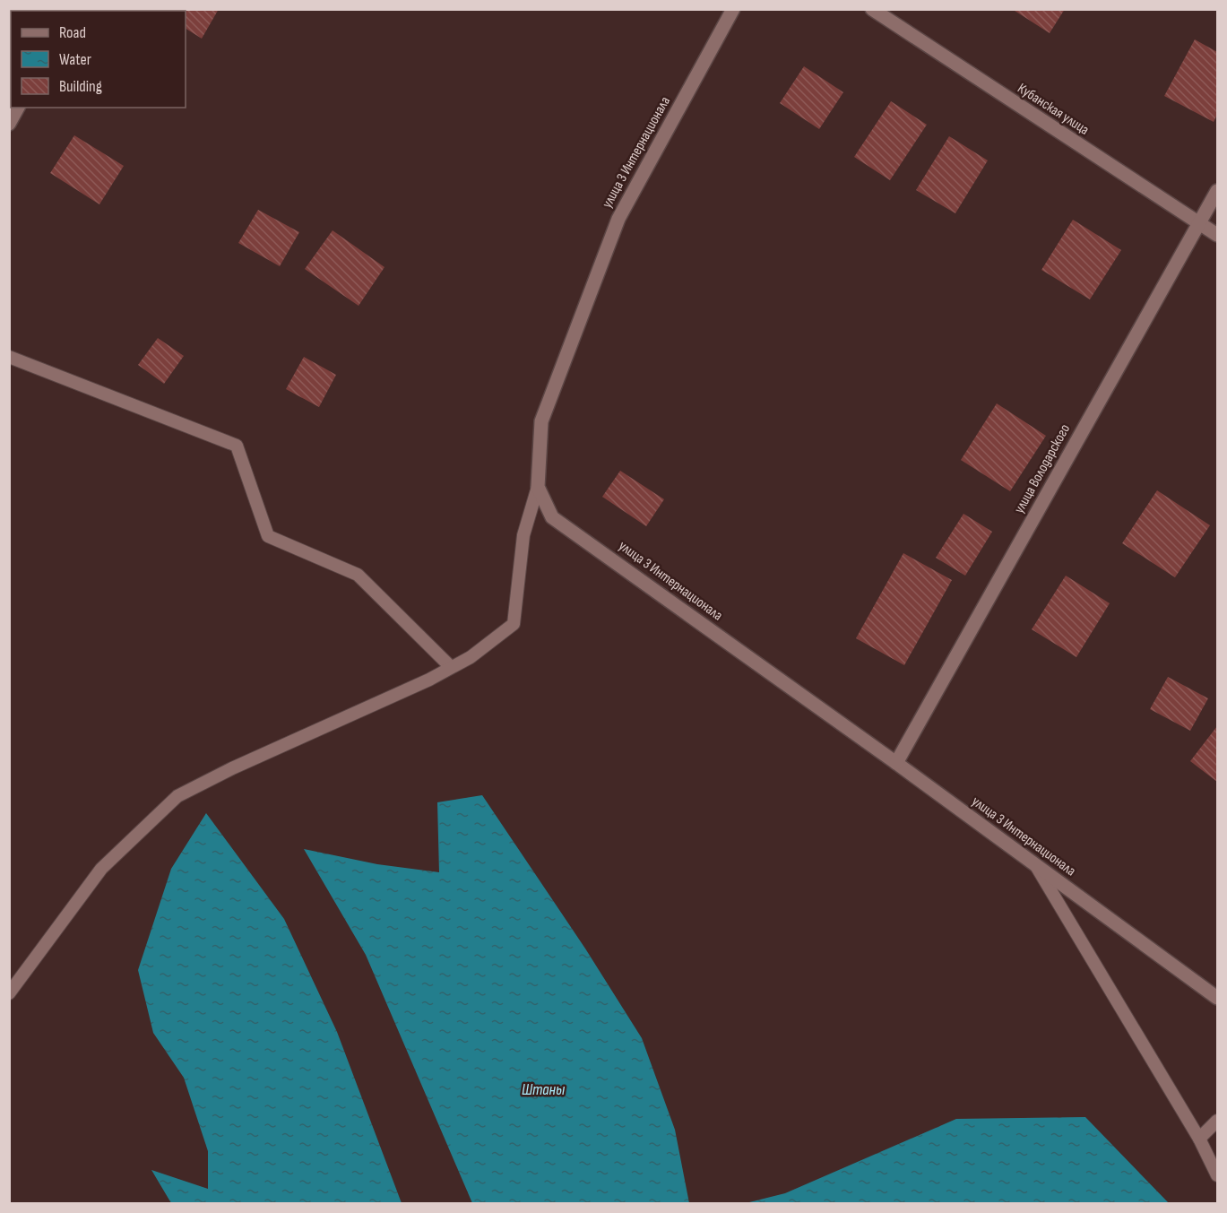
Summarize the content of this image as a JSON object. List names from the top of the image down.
{
  "streets": {
    "street": ["Кубанская улица", "улица 3 Интернационала", "улица Володарского"]
  },
  "crossings": [
    ["Кубанская улица", "улица Володарского"],
    ["улица 3 Интернационала", "улица Володарского"]
  ],
  "water": ["Штаны"],
  "legend": ["Road", "Water", "Building"]
}
